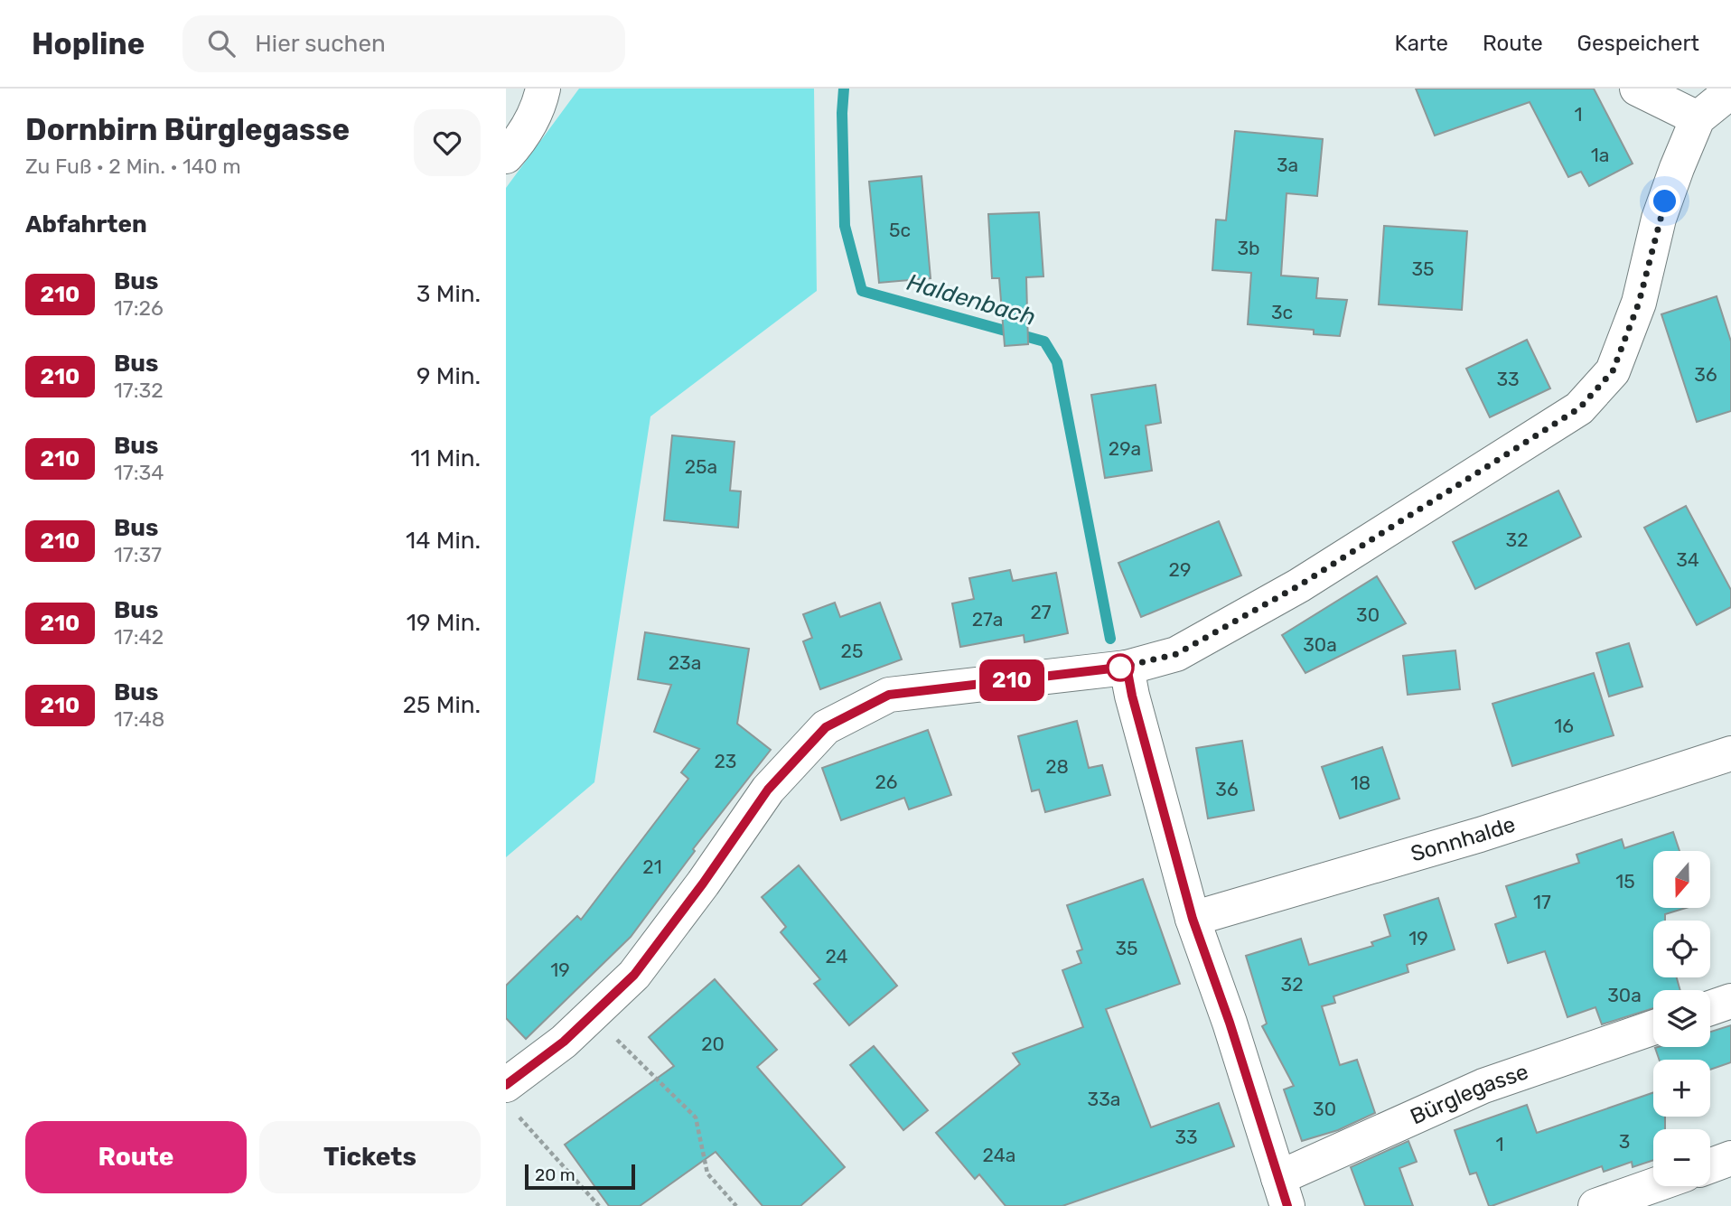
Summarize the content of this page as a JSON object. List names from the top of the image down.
{
  "streets": {
    "street": ["Sonnhalde", "Bürglegasse"]
  },
  "crossings": [
    ["Sonnhalde", "Bürglegasse"]
  ],
  "water": ["Haldenbach"],
  "lines": ["bus line 210"],
  "house_numbers": [
    "1",
    "1a",
    "3a",
    "5c",
    "3b",
    "35",
    "3c",
    "36",
    "33",
    "29a",
    "25a",
    "32",
    "34",
    "29",
    "27",
    "30",
    "27a",
    "30a",
    "25",
    "23a",
    "16",
    "23",
    "28",
    "26",
    "18",
    "36",
    "21",
    "15",
    "17",
    "19",
    "35",
    "24",
    "19",
    "32",
    "30a",
    "20",
    "33a",
    "30",
    "33",
    "3",
    "1",
    "24a"
  ],
  "scale_bar": "20 m",
  "north": "bottom",
  "page": {
    "header": "Hopline",
    "search": "Hier suchen",
    "nav": ["Karte", "Route", "Gespeichert"],
    "heading": [
      ["Dornbirn Bürglegasse", "Zu Fuß · 2 Min. · 140 m"],
      "Abfahrten"
    ],
    "on_map": "210",
    "list": [
      {
        "mark": "210",
        "name": "Bus",
        "note": "17:26",
        "value": "3 Min."
      },
      {
        "mark": "210",
        "name": "Bus",
        "note": "17:32",
        "value": "9 Min."
      },
      {
        "mark": "210",
        "name": "Bus",
        "note": "17:34",
        "value": "11 Min."
      },
      {
        "mark": "210",
        "name": "Bus",
        "note": "17:37",
        "value": "14 Min."
      },
      {
        "mark": "210",
        "name": "Bus",
        "note": "17:42",
        "value": "19 Min."
      },
      {
        "mark": "210",
        "name": "Bus",
        "note": "17:48",
        "value": "25 Min."
      }
    ],
    "map_buttons": ["+", "−"],
    "buttons": ["Route", "Tickets"],
    "scale": "20 m"
  }
}
